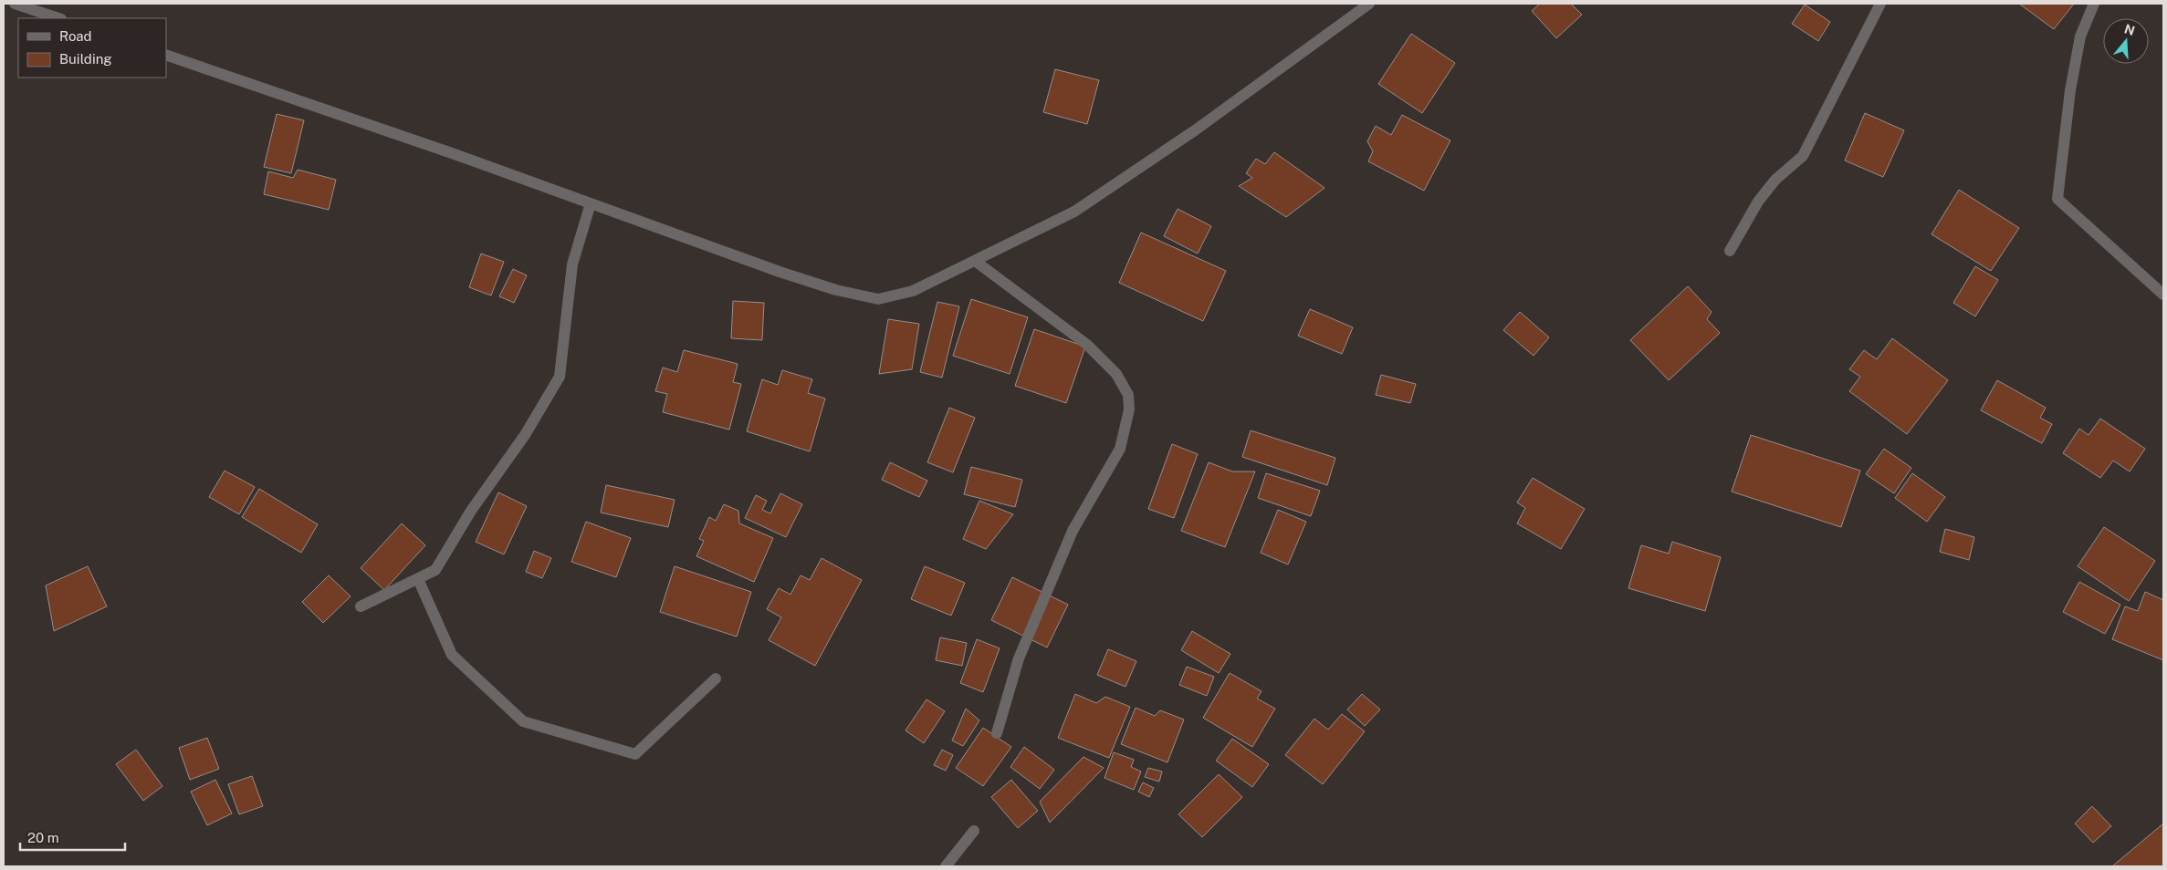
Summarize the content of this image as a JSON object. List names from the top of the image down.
{
  "legend": ["Road", "Building"],
  "scale_bar": "20 m",
  "north": "top"
}
